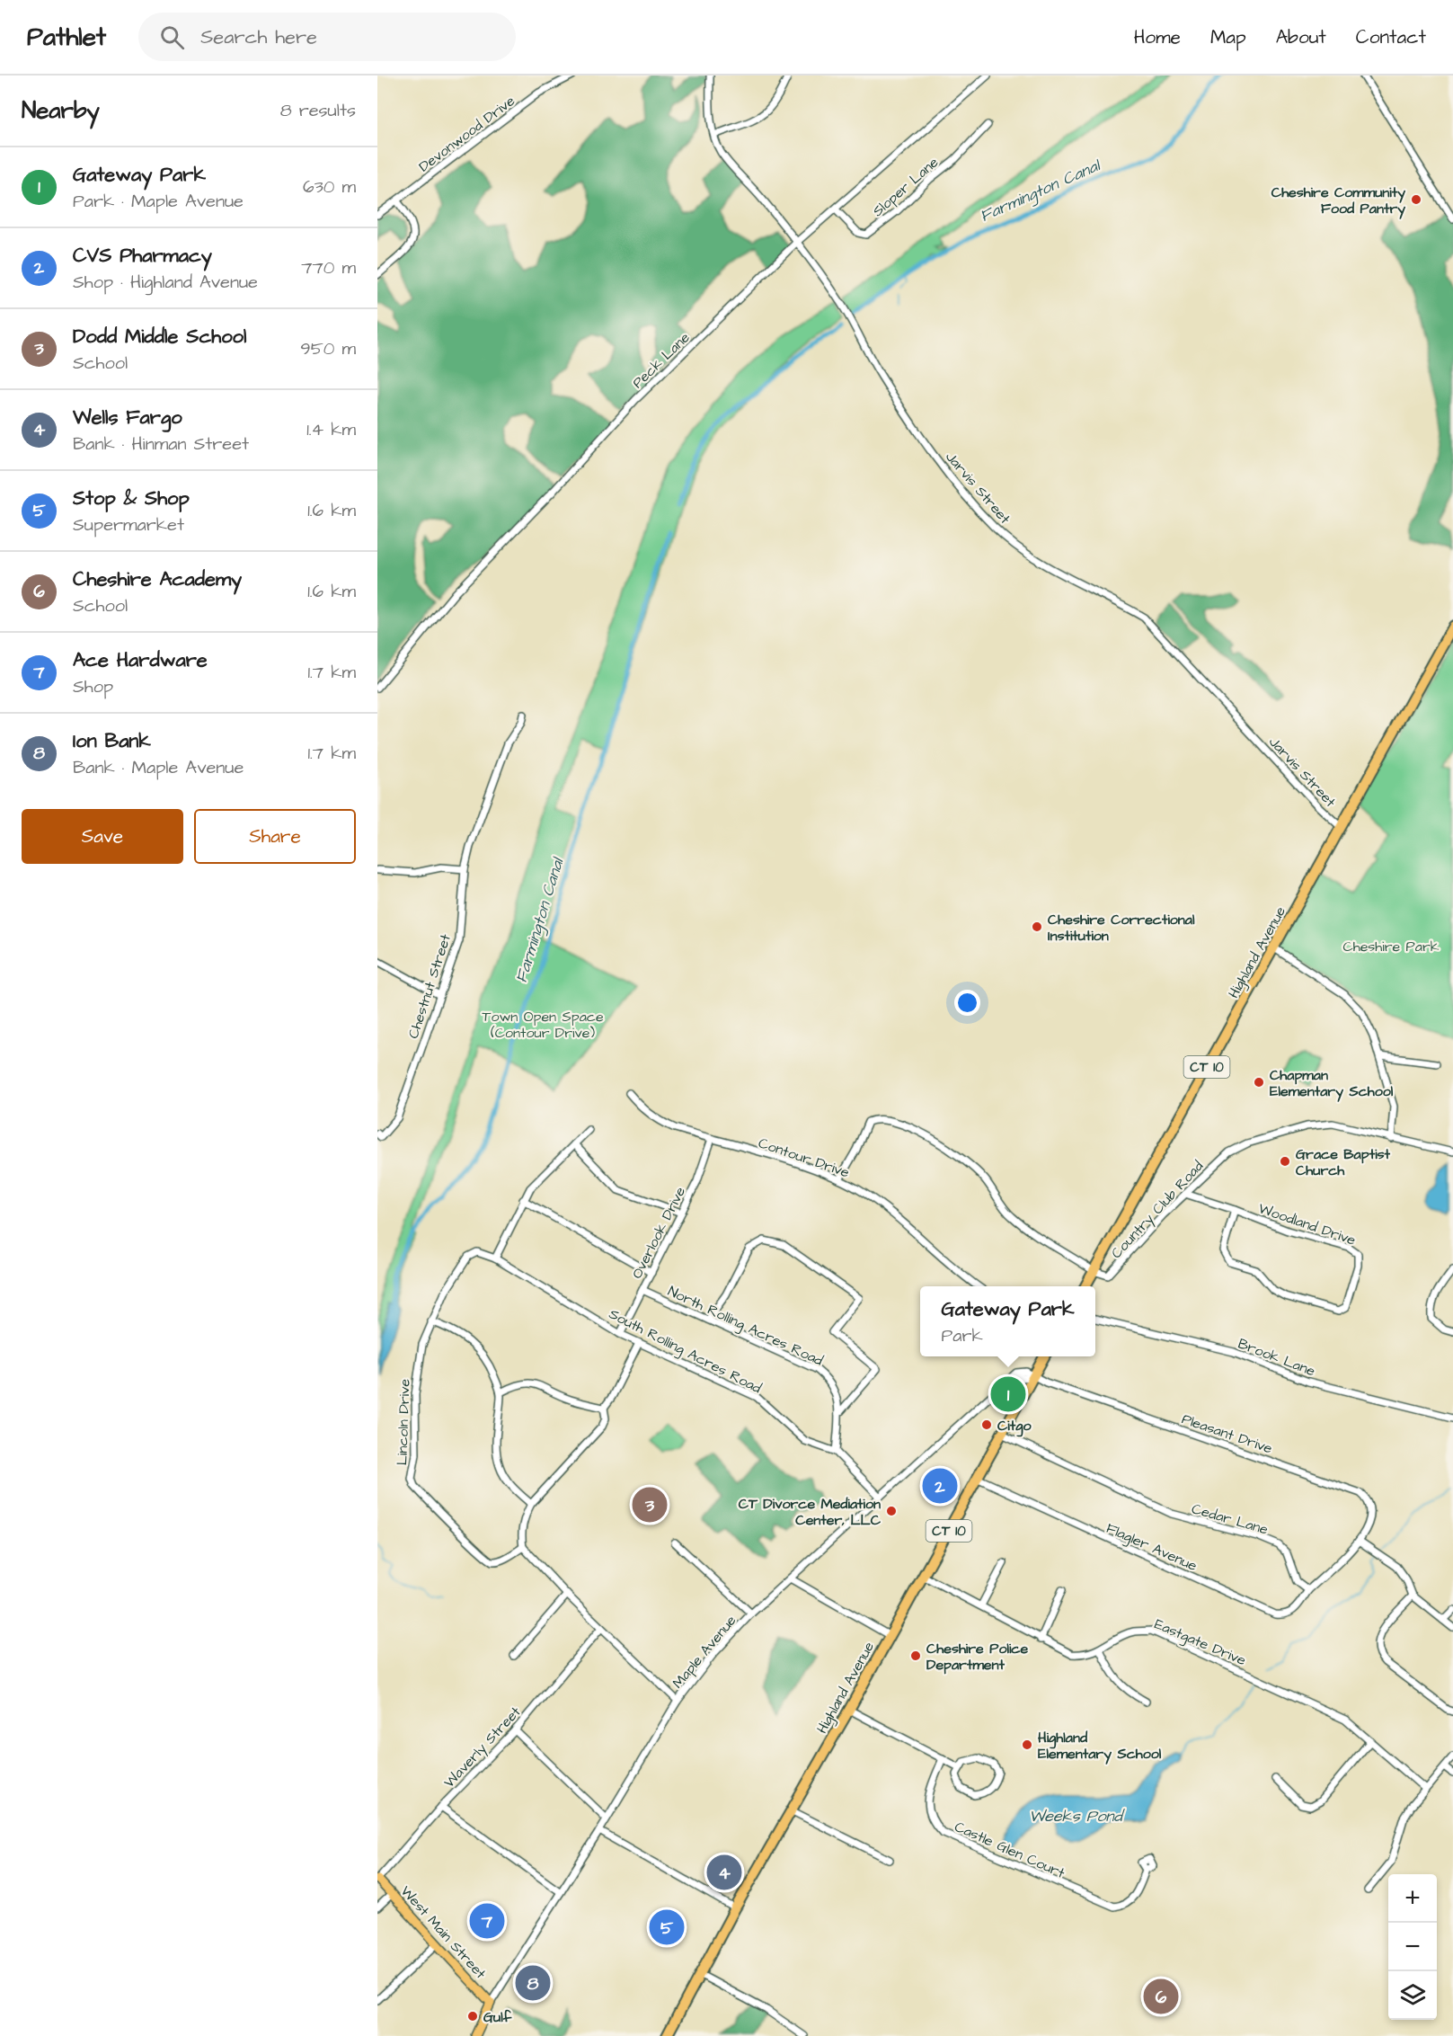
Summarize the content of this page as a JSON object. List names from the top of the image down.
{
  "streets": {
    "highway": ["Highland Avenue", "CT 10"],
    "main road": ["West Main Street"],
    "street": [
      "Devonwood Drive",
      "Sloper Lane",
      "Peck Lane",
      "Jarvis Street",
      "Chestnut Street",
      "Contour Drive",
      "Country Club Road",
      "Woodland Drive",
      "Overlook Drive",
      "North Rolling Acres Road",
      "South Rolling Acres Road",
      "Brook Lane",
      "Lincoln Drive",
      "Pleasant Drive",
      "Cedar Lane",
      "Flagler Avenue",
      "Eastgate Drive",
      "Maple Avenue",
      "Waverly Street",
      "Castle Glen Court"
    ]
  },
  "crossings": [
    ["Sloper Lane", "Peck Lane"],
    ["Peck Lane", "Jarvis Street"],
    ["Jarvis Street", "Highland Avenue"],
    ["Highland Avenue", "Country Club Road"],
    ["Highland Avenue", "Pleasant Drive"],
    ["Highland Avenue", "Cedar Lane"],
    ["Highland Avenue", "Flagler Avenue"],
    ["Highland Avenue", "Eastgate Drive"],
    ["Highland Avenue", "Maple Avenue"],
    ["Contour Drive", "Overlook Drive"],
    ["Country Club Road", "Woodland Drive"],
    ["Overlook Drive", "North Rolling Acres Road"],
    ["Overlook Drive", "South Rolling Acres Road"],
    ["North Rolling Acres Road", "South Rolling Acres Road"],
    ["South Rolling Acres Road", "Lincoln Drive"],
    ["South Rolling Acres Road", "Maple Avenue"],
    ["Pleasant Drive", "Maple Avenue"],
    ["Cedar Lane", "Flagler Avenue"],
    ["Maple Avenue", "West Main Street"],
    ["Waverly Street", "West Main Street"]
  ],
  "water": ["Farmington Canal", "Weeks Pond"],
  "parks": ["Cheshire Park", "Town Open Space (Contour Drive)"],
  "places": [
    "Cheshire Community Food Pantry",
    "Cheshire Correctional Institution",
    "Chapman Elementary School",
    "Grace Baptist Church",
    "Citgo",
    "CT Divorce Mediation Center, LLC",
    "Cheshire Police Department",
    "Highland Elementary School",
    "Gulf"
  ],
  "page": {
    "header": "Pathlet",
    "search": "Search here",
    "nav": [
      "Home",
      "Map",
      "About",
      "Contact"
    ],
    "heading": ["Nearby", "8 results"],
    "list": [
      {
        "mark": "1",
        "name": "Gateway Park",
        "note": "Park · Maple Avenue",
        "value": "630 m"
      },
      {
        "mark": "2",
        "name": "CVS Pharmacy",
        "note": "Shop · Highland Avenue",
        "value": "770 m"
      },
      {
        "mark": "3",
        "name": "Dodd Middle School",
        "note": "School",
        "value": "950 m"
      },
      {
        "mark": "4",
        "name": "Wells Fargo",
        "note": "Bank · Hinman Street",
        "value": "1.4 km"
      },
      {
        "mark": "5",
        "name": "Stop & Shop",
        "note": "Supermarket",
        "value": "1.6 km"
      },
      {
        "mark": "6",
        "name": "Cheshire Academy",
        "note": "School",
        "value": "1.6 km"
      },
      {
        "mark": "7",
        "name": "Ace Hardware",
        "note": "Shop",
        "value": "1.7 km"
      },
      {
        "mark": "8",
        "name": "Ion Bank",
        "note": "Bank · Maple Avenue",
        "value": "1.7 km"
      }
    ],
    "buttons": ["Save", "Share"],
    "popup": ["Gateway Park", "Park"],
    "pins": [
      "1",
      "2",
      "3",
      "4",
      "7",
      "5",
      "8",
      "6"
    ],
    "map_buttons": ["+", "−"]
  }
}
